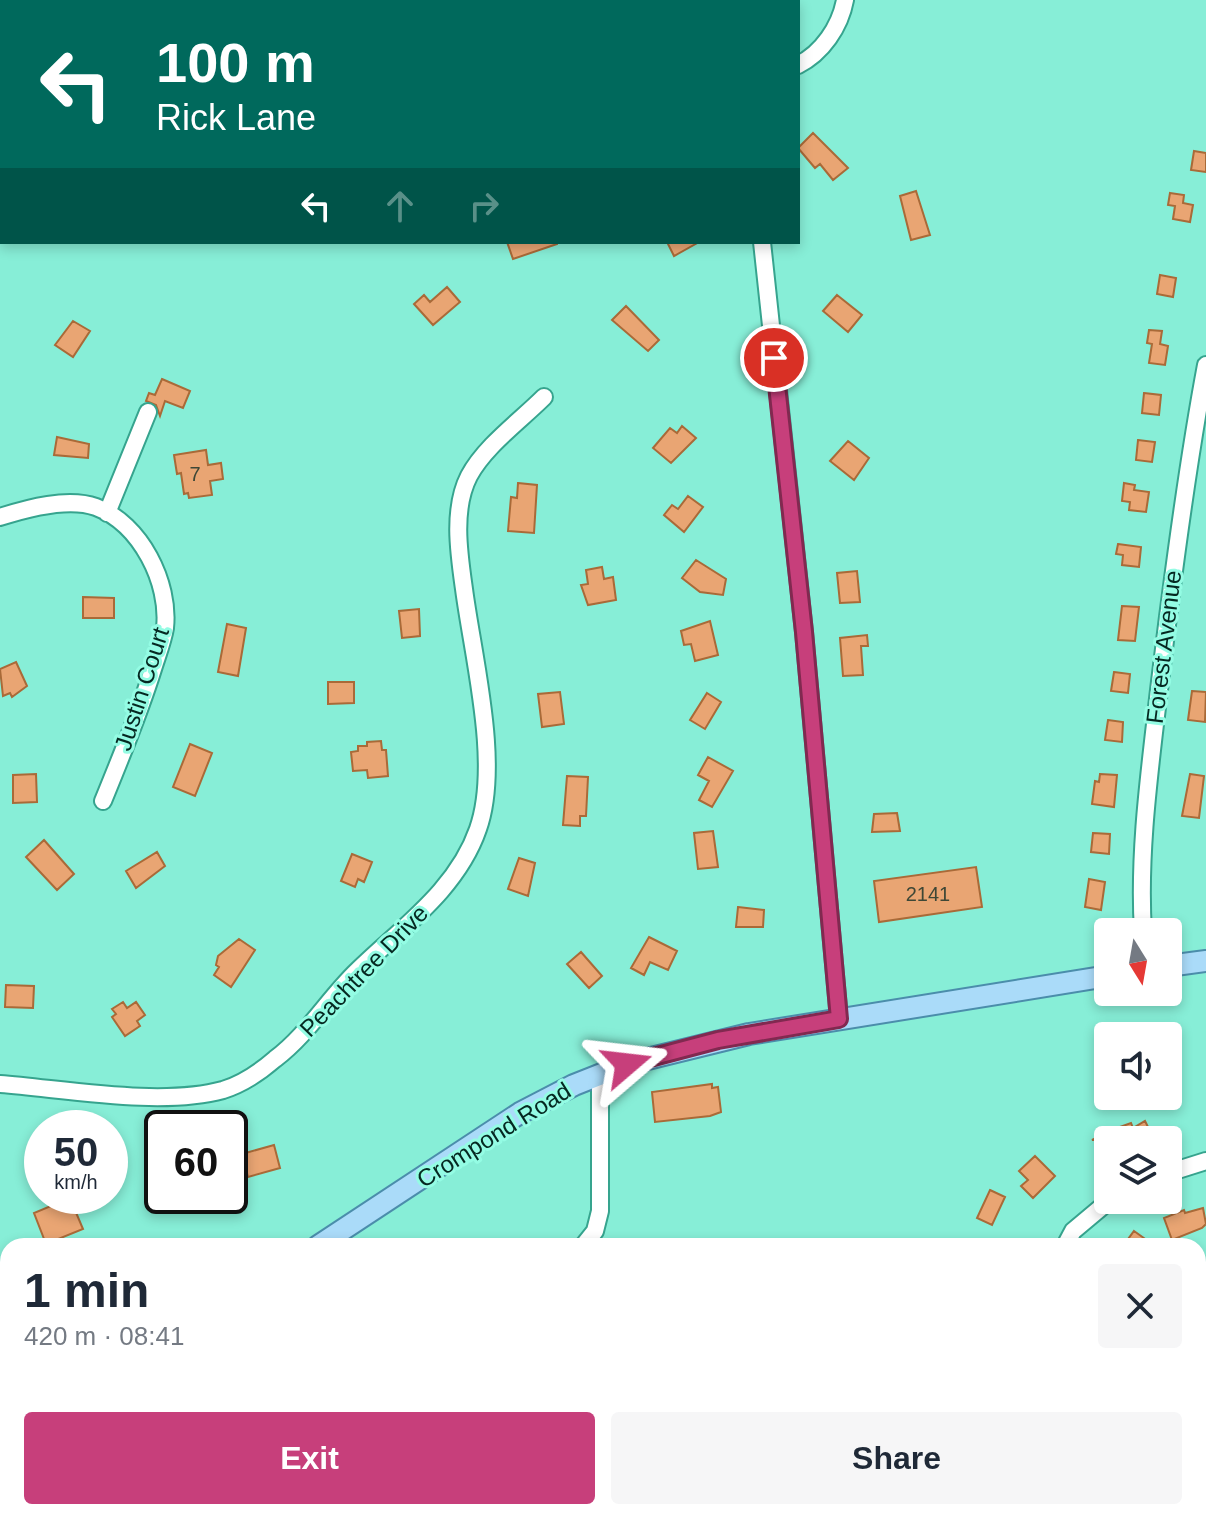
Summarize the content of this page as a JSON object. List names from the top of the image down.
{
  "streets": {
    "main road": ["Crompond Road"],
    "street": ["Forest Avenue", "Justin Court", "Peachtree Drive"]
  },
  "house_numbers": ["7", "2141"],
  "north": "bottom",
  "page": {
    "turn": ["100 m", "Rick Lane"],
    "speed": "50 km/h",
    "limit": "60",
    "heading": ["1 min", "420 m · 08:41"],
    "buttons": ["Exit", "Share"]
  }
}
